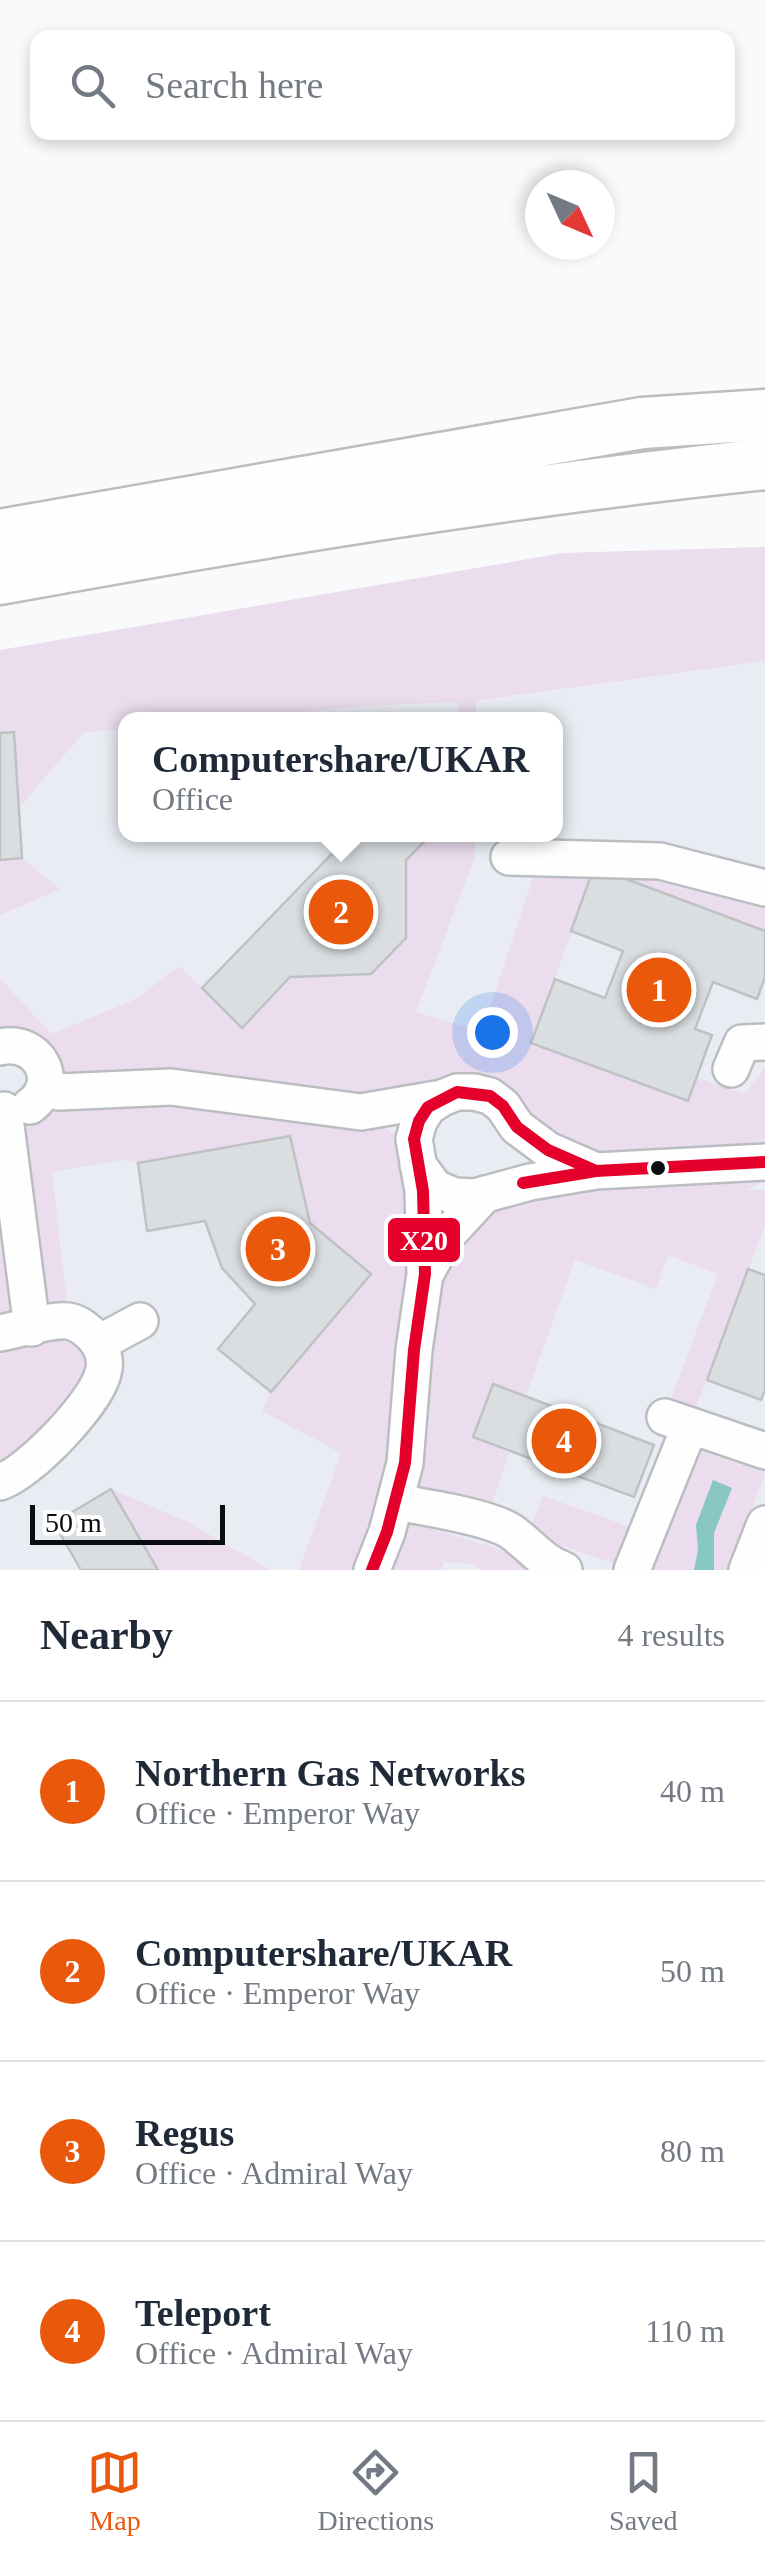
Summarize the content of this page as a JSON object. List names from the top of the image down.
{
  "lines": ["transit line X20"],
  "scale_bar": "50 m",
  "north": "bottom right",
  "page": {
    "search": "Search here",
    "popup": ["Computershare/UKAR", "Office"],
    "pins": [
      "2",
      "1",
      "3",
      "4"
    ],
    "scale": "50 m",
    "heading": ["Nearby", "4 results"],
    "list": [
      {
        "mark": "1",
        "name": "Northern Gas Networks",
        "note": "Office · Emperor Way",
        "value": "40 m"
      },
      {
        "mark": "2",
        "name": "Computershare/UKAR",
        "note": "Office · Emperor Way",
        "value": "50 m"
      },
      {
        "mark": "3",
        "name": "Regus",
        "note": "Office · Admiral Way",
        "value": "80 m"
      },
      {
        "mark": "4",
        "name": "Teleport",
        "note": "Office · Admiral Way",
        "value": "110 m"
      }
    ],
    "nav": ["Map", "Directions", "Saved"]
  }
}
